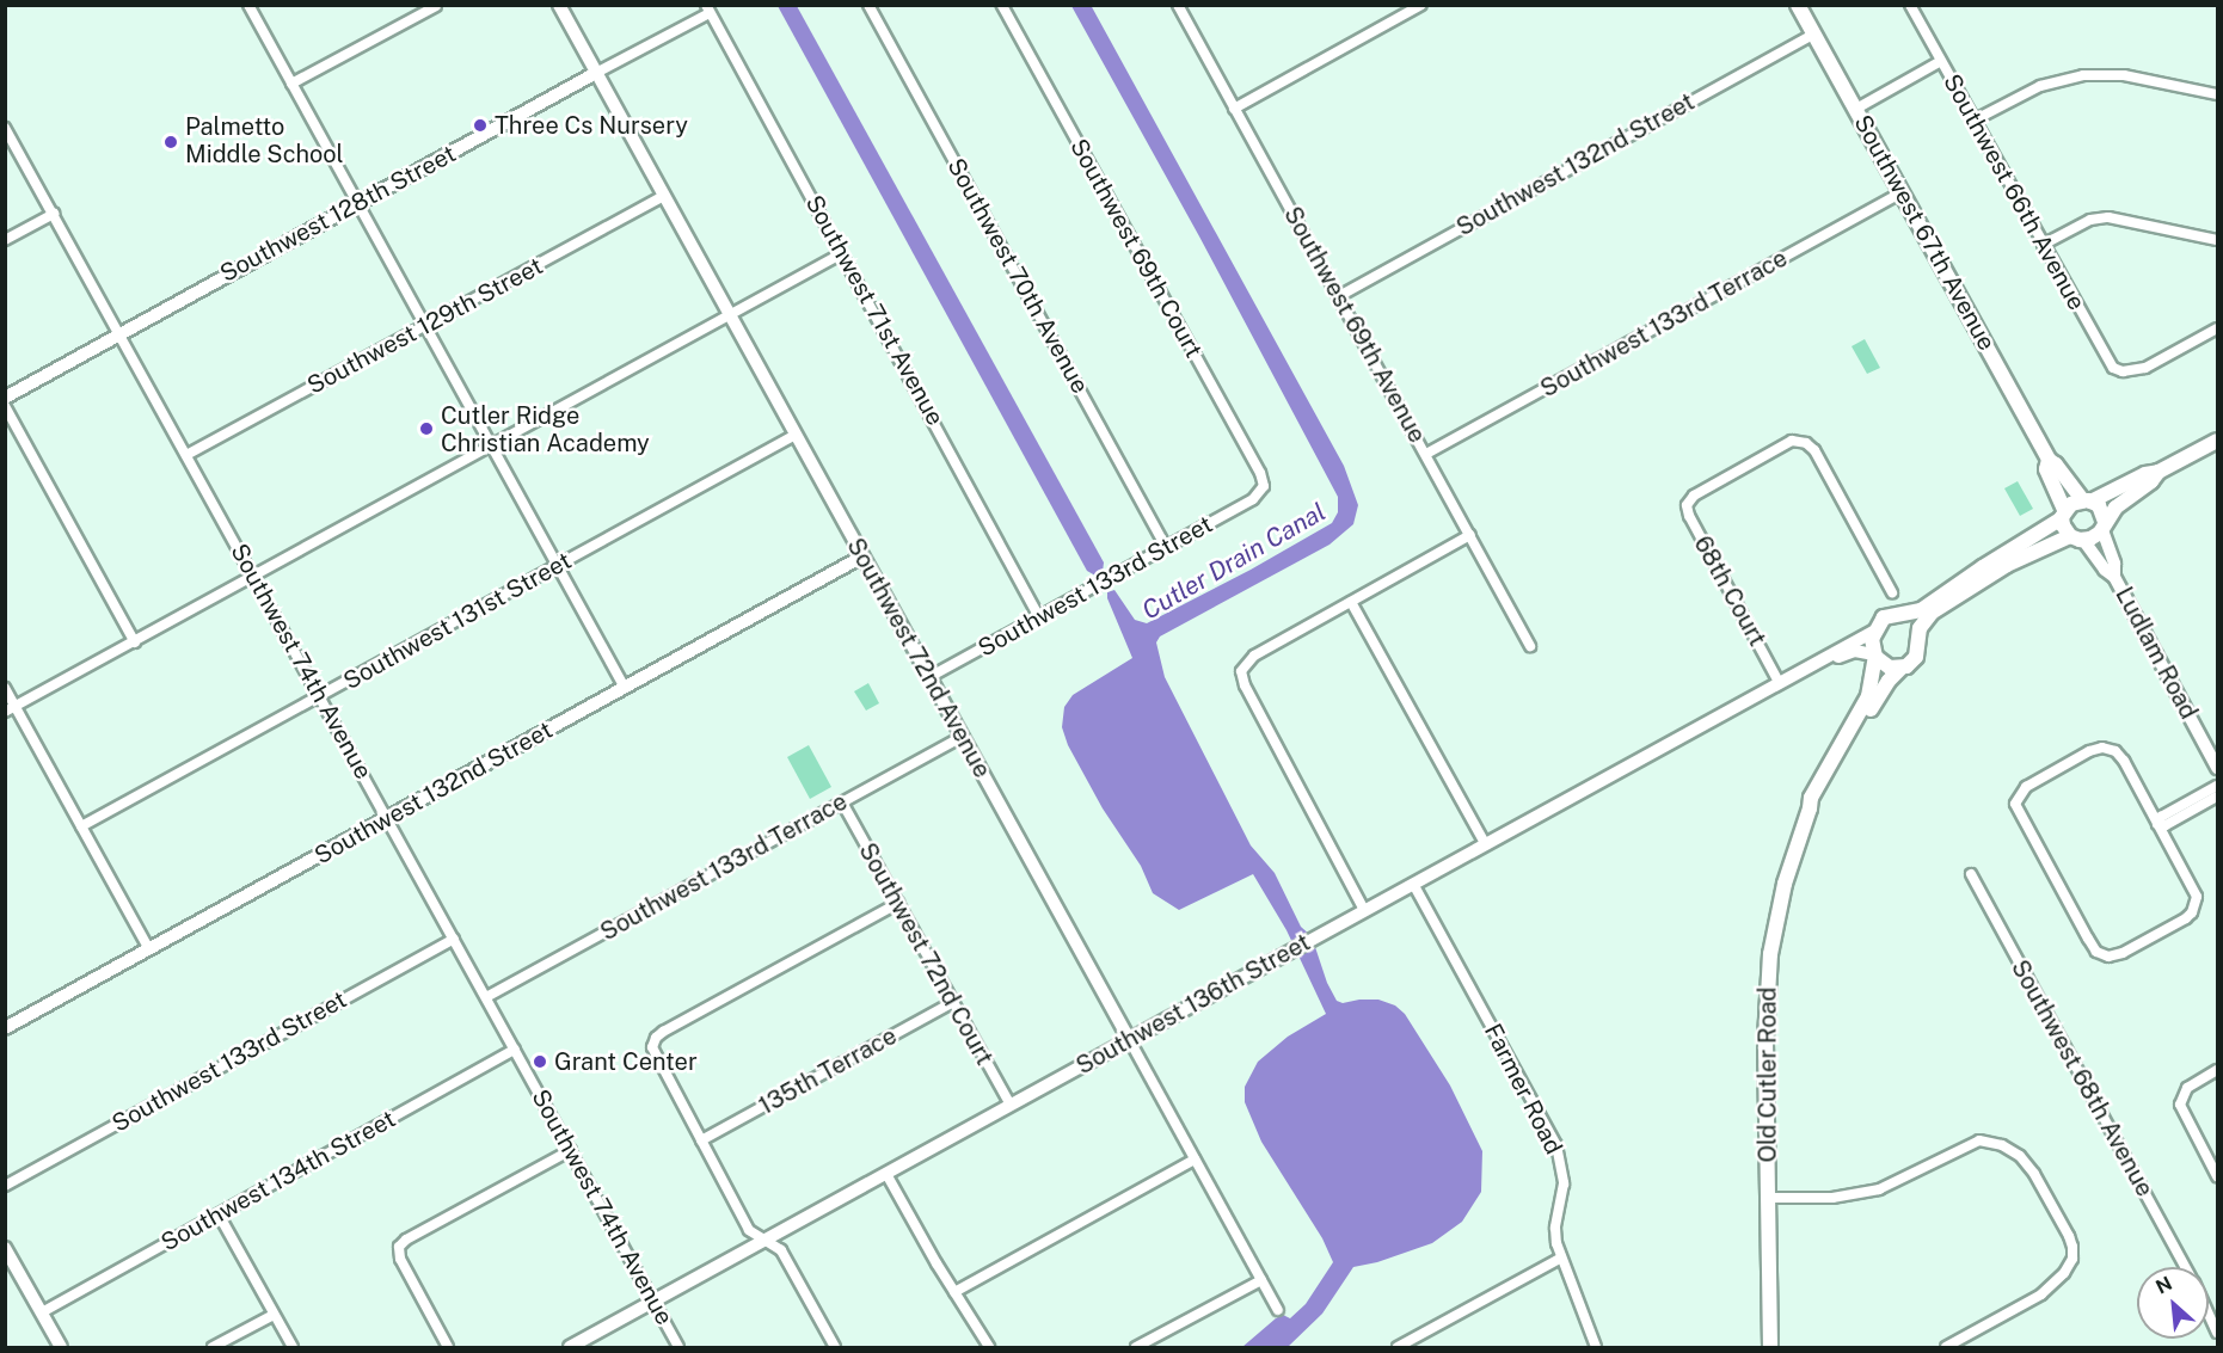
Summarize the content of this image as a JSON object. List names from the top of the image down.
{
  "streets": {
    "main road": ["Southwest 67th Avenue", "Old Cutler Road"],
    "street": [
      "Southwest 132nd Street",
      "Southwest 66th Avenue",
      "Southwest 128th Street",
      "Southwest 69th Court",
      "Southwest 70th Avenue",
      "Southwest 71st Avenue",
      "Southwest 133rd Terrace",
      "Southwest 69th Avenue",
      "Southwest 129th Street",
      "Southwest 133rd Street",
      "68th Court",
      "Southwest 131st Street",
      "Ludlam Road",
      "Southwest 72nd Avenue",
      "Southwest 74th Avenue",
      "Southwest 72nd Court",
      "Southwest 136th Street",
      "135th Terrace",
      "Southwest 68th Avenue",
      "Farmer Road",
      "Southwest 134th Street"
    ]
  },
  "crossings": [
    ["Southwest 132nd Street", "Southwest 67th Avenue"],
    ["Southwest 132nd Street", "Southwest 69th Avenue"],
    ["Southwest 132nd Street", "Southwest 72nd Avenue"],
    ["Southwest 132nd Street", "Southwest 74th Avenue"],
    ["Southwest 128th Street", "Southwest 71st Avenue"],
    ["Southwest 128th Street", "Southwest 72nd Avenue"],
    ["Southwest 128th Street", "Southwest 74th Avenue"],
    ["Southwest 67th Avenue", "Southwest 133rd Terrace"],
    ["Southwest 67th Avenue", "Ludlam Road"],
    ["Southwest 69th Court", "Southwest 133rd Street"],
    ["Southwest 70th Avenue", "Southwest 133rd Street"],
    ["Southwest 71st Avenue", "Southwest 133rd Street"],
    ["Southwest 133rd Terrace", "Southwest 69th Avenue"],
    ["Southwest 133rd Terrace", "Southwest 72nd Avenue"],
    ["Southwest 133rd Terrace", "Southwest 74th Avenue"],
    ["Southwest 133rd Terrace", "Southwest 72nd Court"],
    ["Southwest 129th Street", "Southwest 72nd Avenue"],
    ["Southwest 129th Street", "Southwest 74th Avenue"],
    ["Southwest 133rd Street", "Southwest 72nd Avenue"],
    ["Southwest 133rd Street", "Southwest 74th Avenue"],
    ["68th Court", "Southwest 136th Street"],
    ["Southwest 131st Street", "Southwest 72nd Avenue"],
    ["Southwest 131st Street", "Southwest 74th Avenue"],
    ["Southwest 72nd Avenue", "Southwest 136th Street"],
    ["Southwest 74th Avenue", "Southwest 136th Street"],
    ["Southwest 74th Avenue", "Southwest 134th Street"],
    ["Southwest 72nd Court", "Southwest 136th Street"],
    ["Southwest 72nd Court", "135th Terrace"],
    ["Southwest 136th Street", "Old Cutler Road"],
    ["Southwest 136th Street", "Farmer Road"]
  ],
  "water": ["Cutler Drain Canal"],
  "places": [
    "Three Cs Nursery",
    "Palmetto Middle School",
    "Cutler Ridge Christian Academy",
    "Grant Center"
  ],
  "north": "top left"
}
